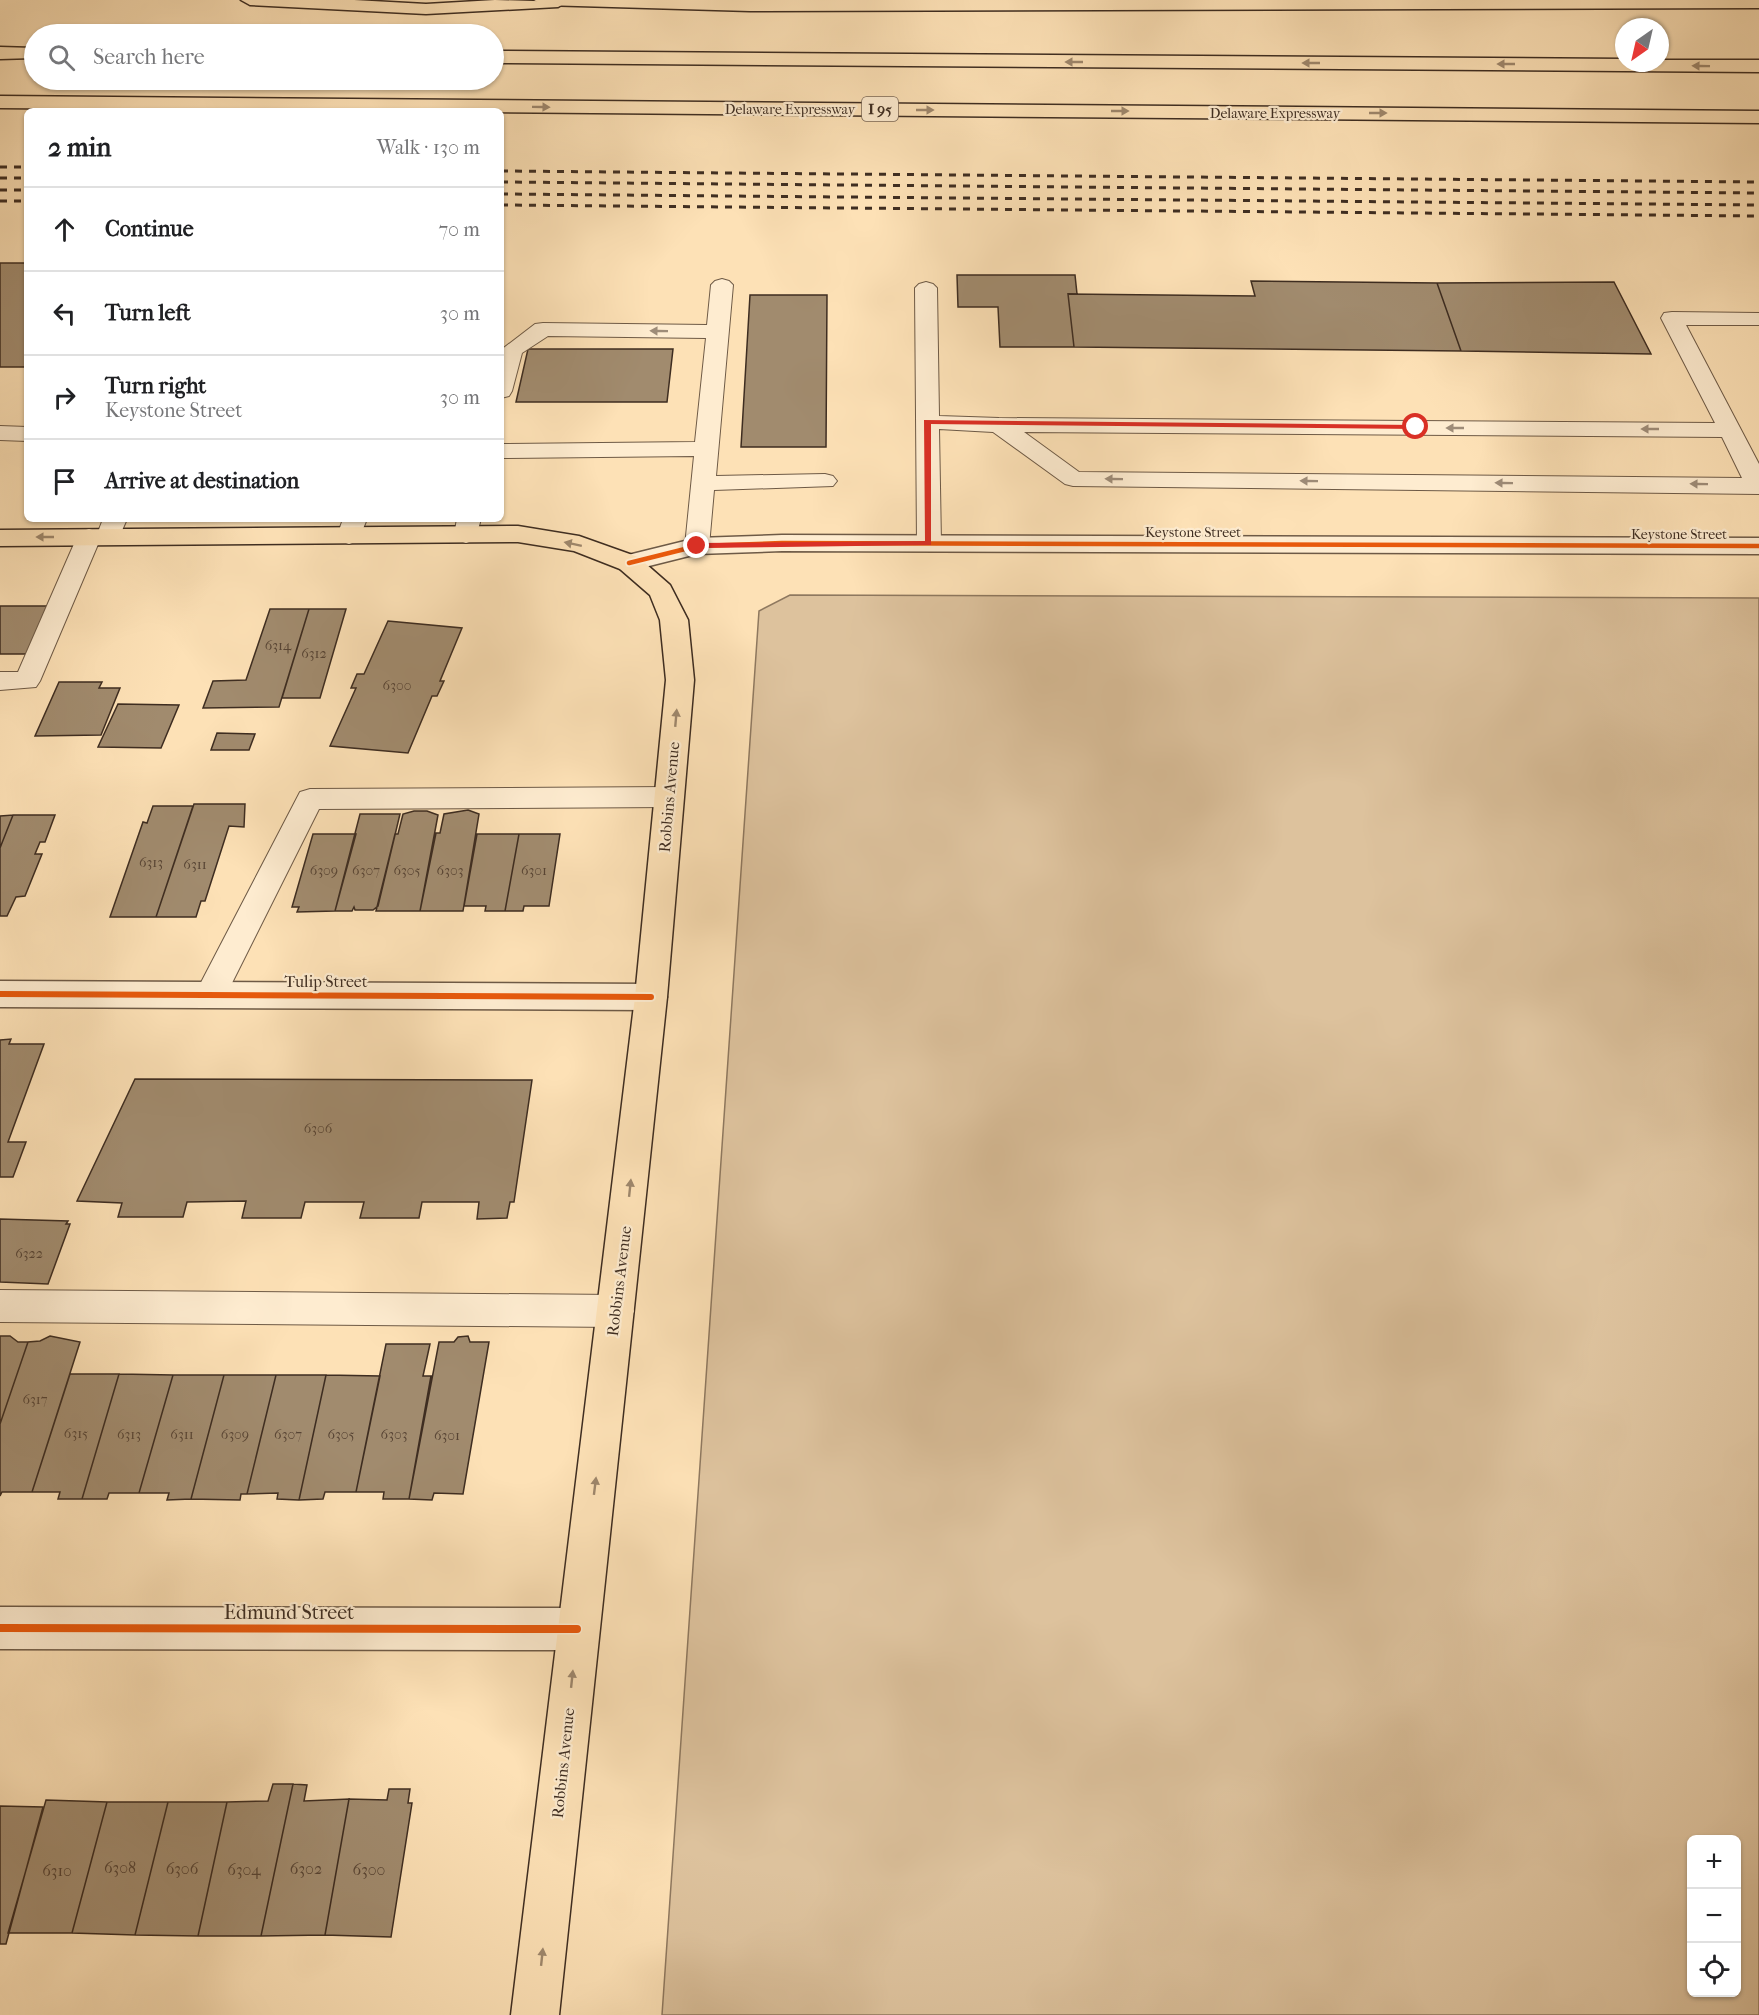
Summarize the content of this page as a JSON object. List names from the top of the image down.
{
  "streets": {
    "main road": ["Delaware Expressway", "I 95", "Robbins Avenue"],
    "street": ["Keystone Street", "Tulip Street", "Edmund Street"]
  },
  "crossings": [
    ["Keystone Street", "Robbins Avenue"],
    ["Robbins Avenue", "Tulip Street"],
    ["Robbins Avenue", "Edmund Street"]
  ],
  "one_way": ["Robbins Avenue"],
  "house_numbers": [
    "6314",
    "6312",
    "6300",
    "6313",
    "6311",
    "6309",
    "6307",
    "6305",
    "6303",
    "6301",
    "6306",
    "6322",
    "6317",
    "6315",
    "6313",
    "6311",
    "6309",
    "6307",
    "6305",
    "6303",
    "6301",
    "6308",
    "6306",
    "6302",
    "6304",
    "6300",
    "6310"
  ],
  "north": "bottom left",
  "page": {
    "search": "Search here",
    "heading": ["2 min", "Walk · 130 m"],
    "list": [
      ["Continue", "70 m"],
      ["Turn left", "30 m"],
      ["Turn right", "Keystone Street", "30 m"],
      "Arrive at destination"
    ],
    "map_buttons": ["+", "−"]
  }
}
